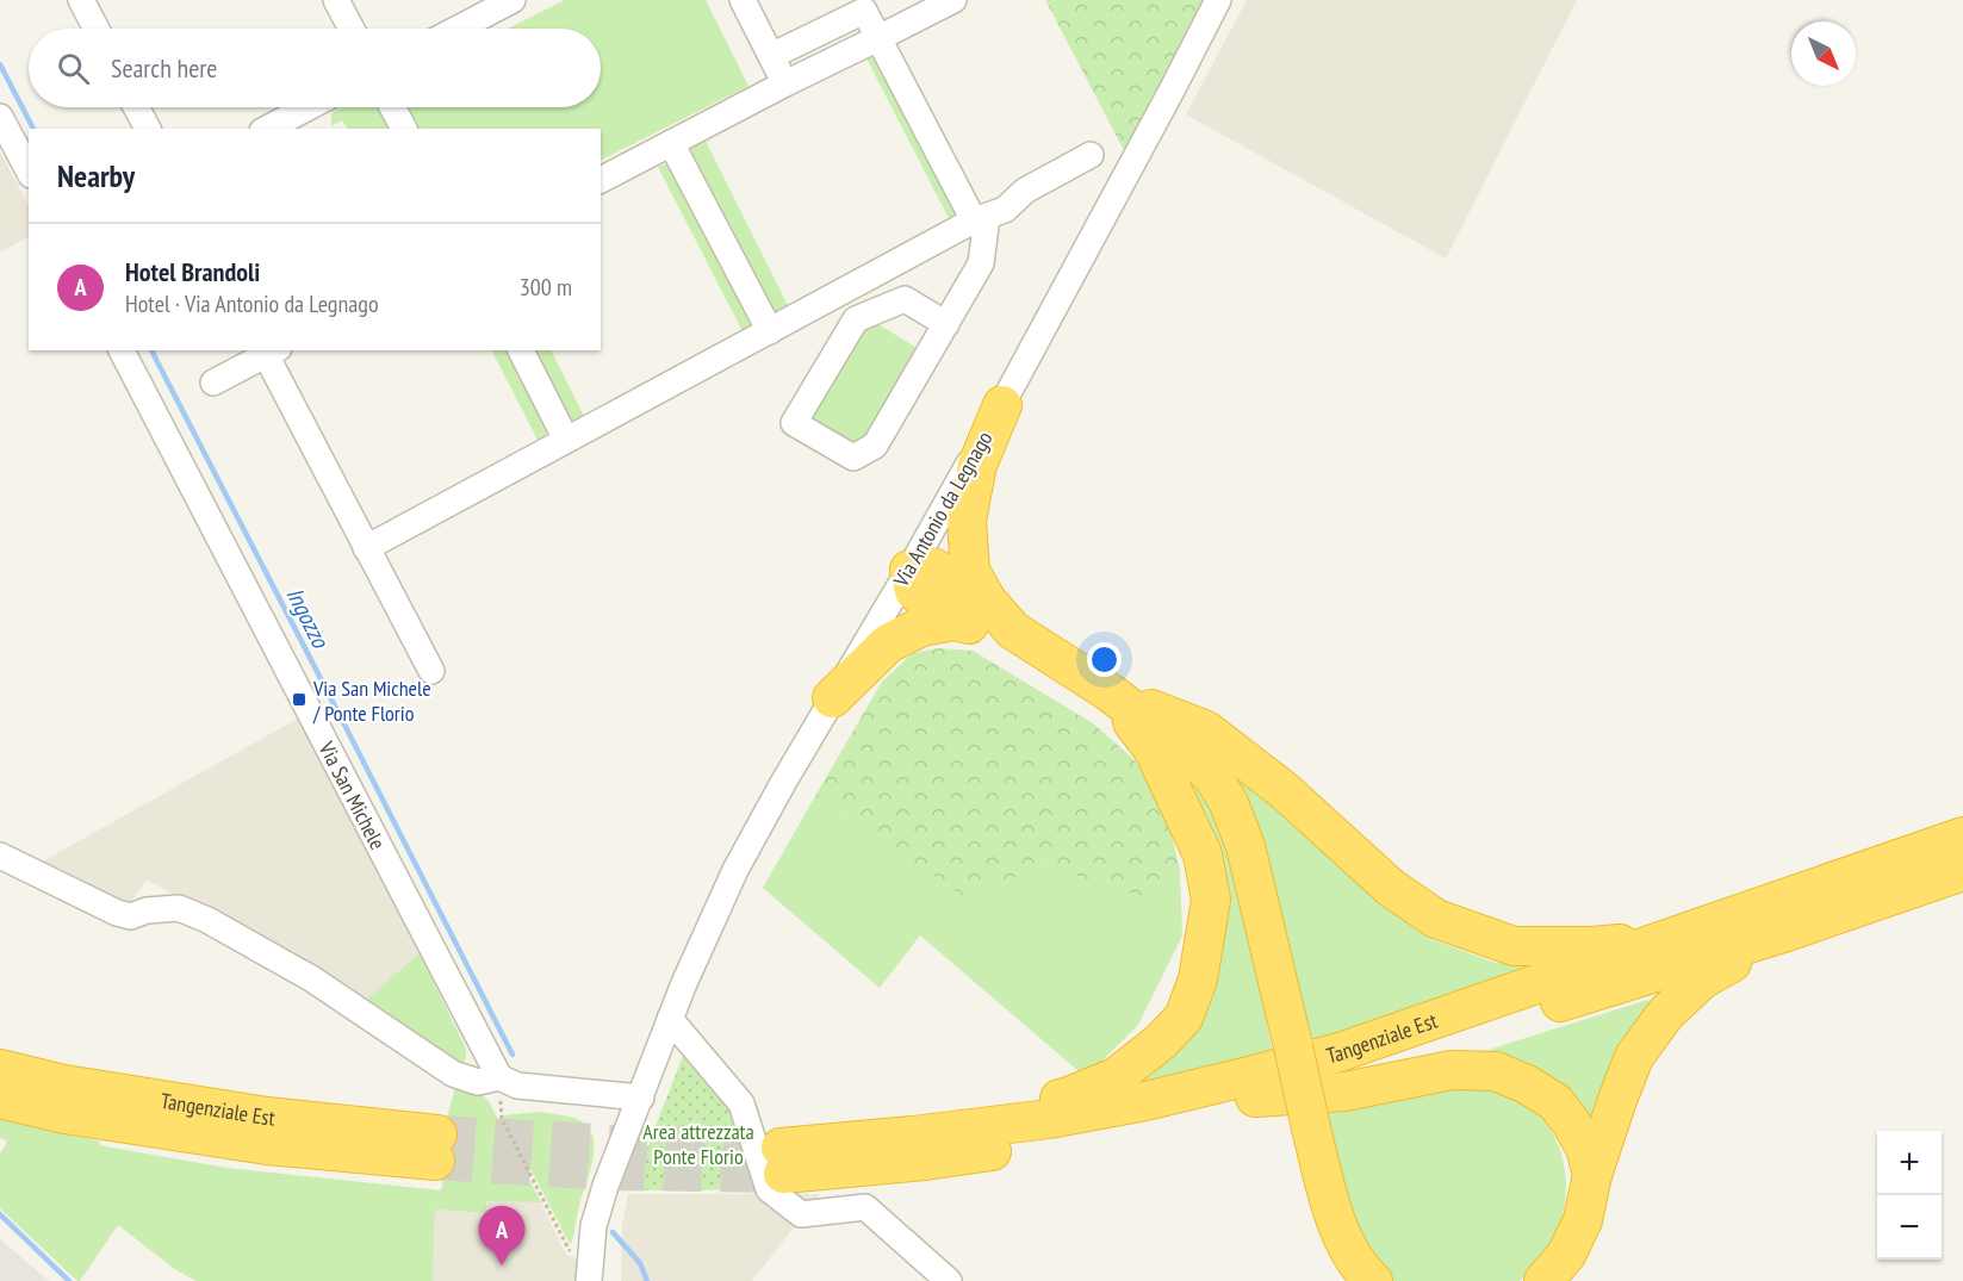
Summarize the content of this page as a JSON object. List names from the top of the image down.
{
  "streets": {
    "highway": ["Tangenziale Est"],
    "street": ["Via Antonio da Legnago", "Via San Michele"]
  },
  "water": ["Ingozzo"],
  "parks": ["Area attrezzata Ponte Florio"],
  "places": {
    "transit": ["Via San Michele / Ponte Florio"]
  },
  "north": "bottom right",
  "page": {
    "search": "Search here",
    "heading": "Nearby",
    "list": [
      {
        "mark": "A",
        "name": "Hotel Brandoli",
        "note": "Hotel · Via Antonio da Legnago",
        "value": "300 m"
      }
    ],
    "map_buttons": ["+", "−"],
    "pins": "A"
  }
}
